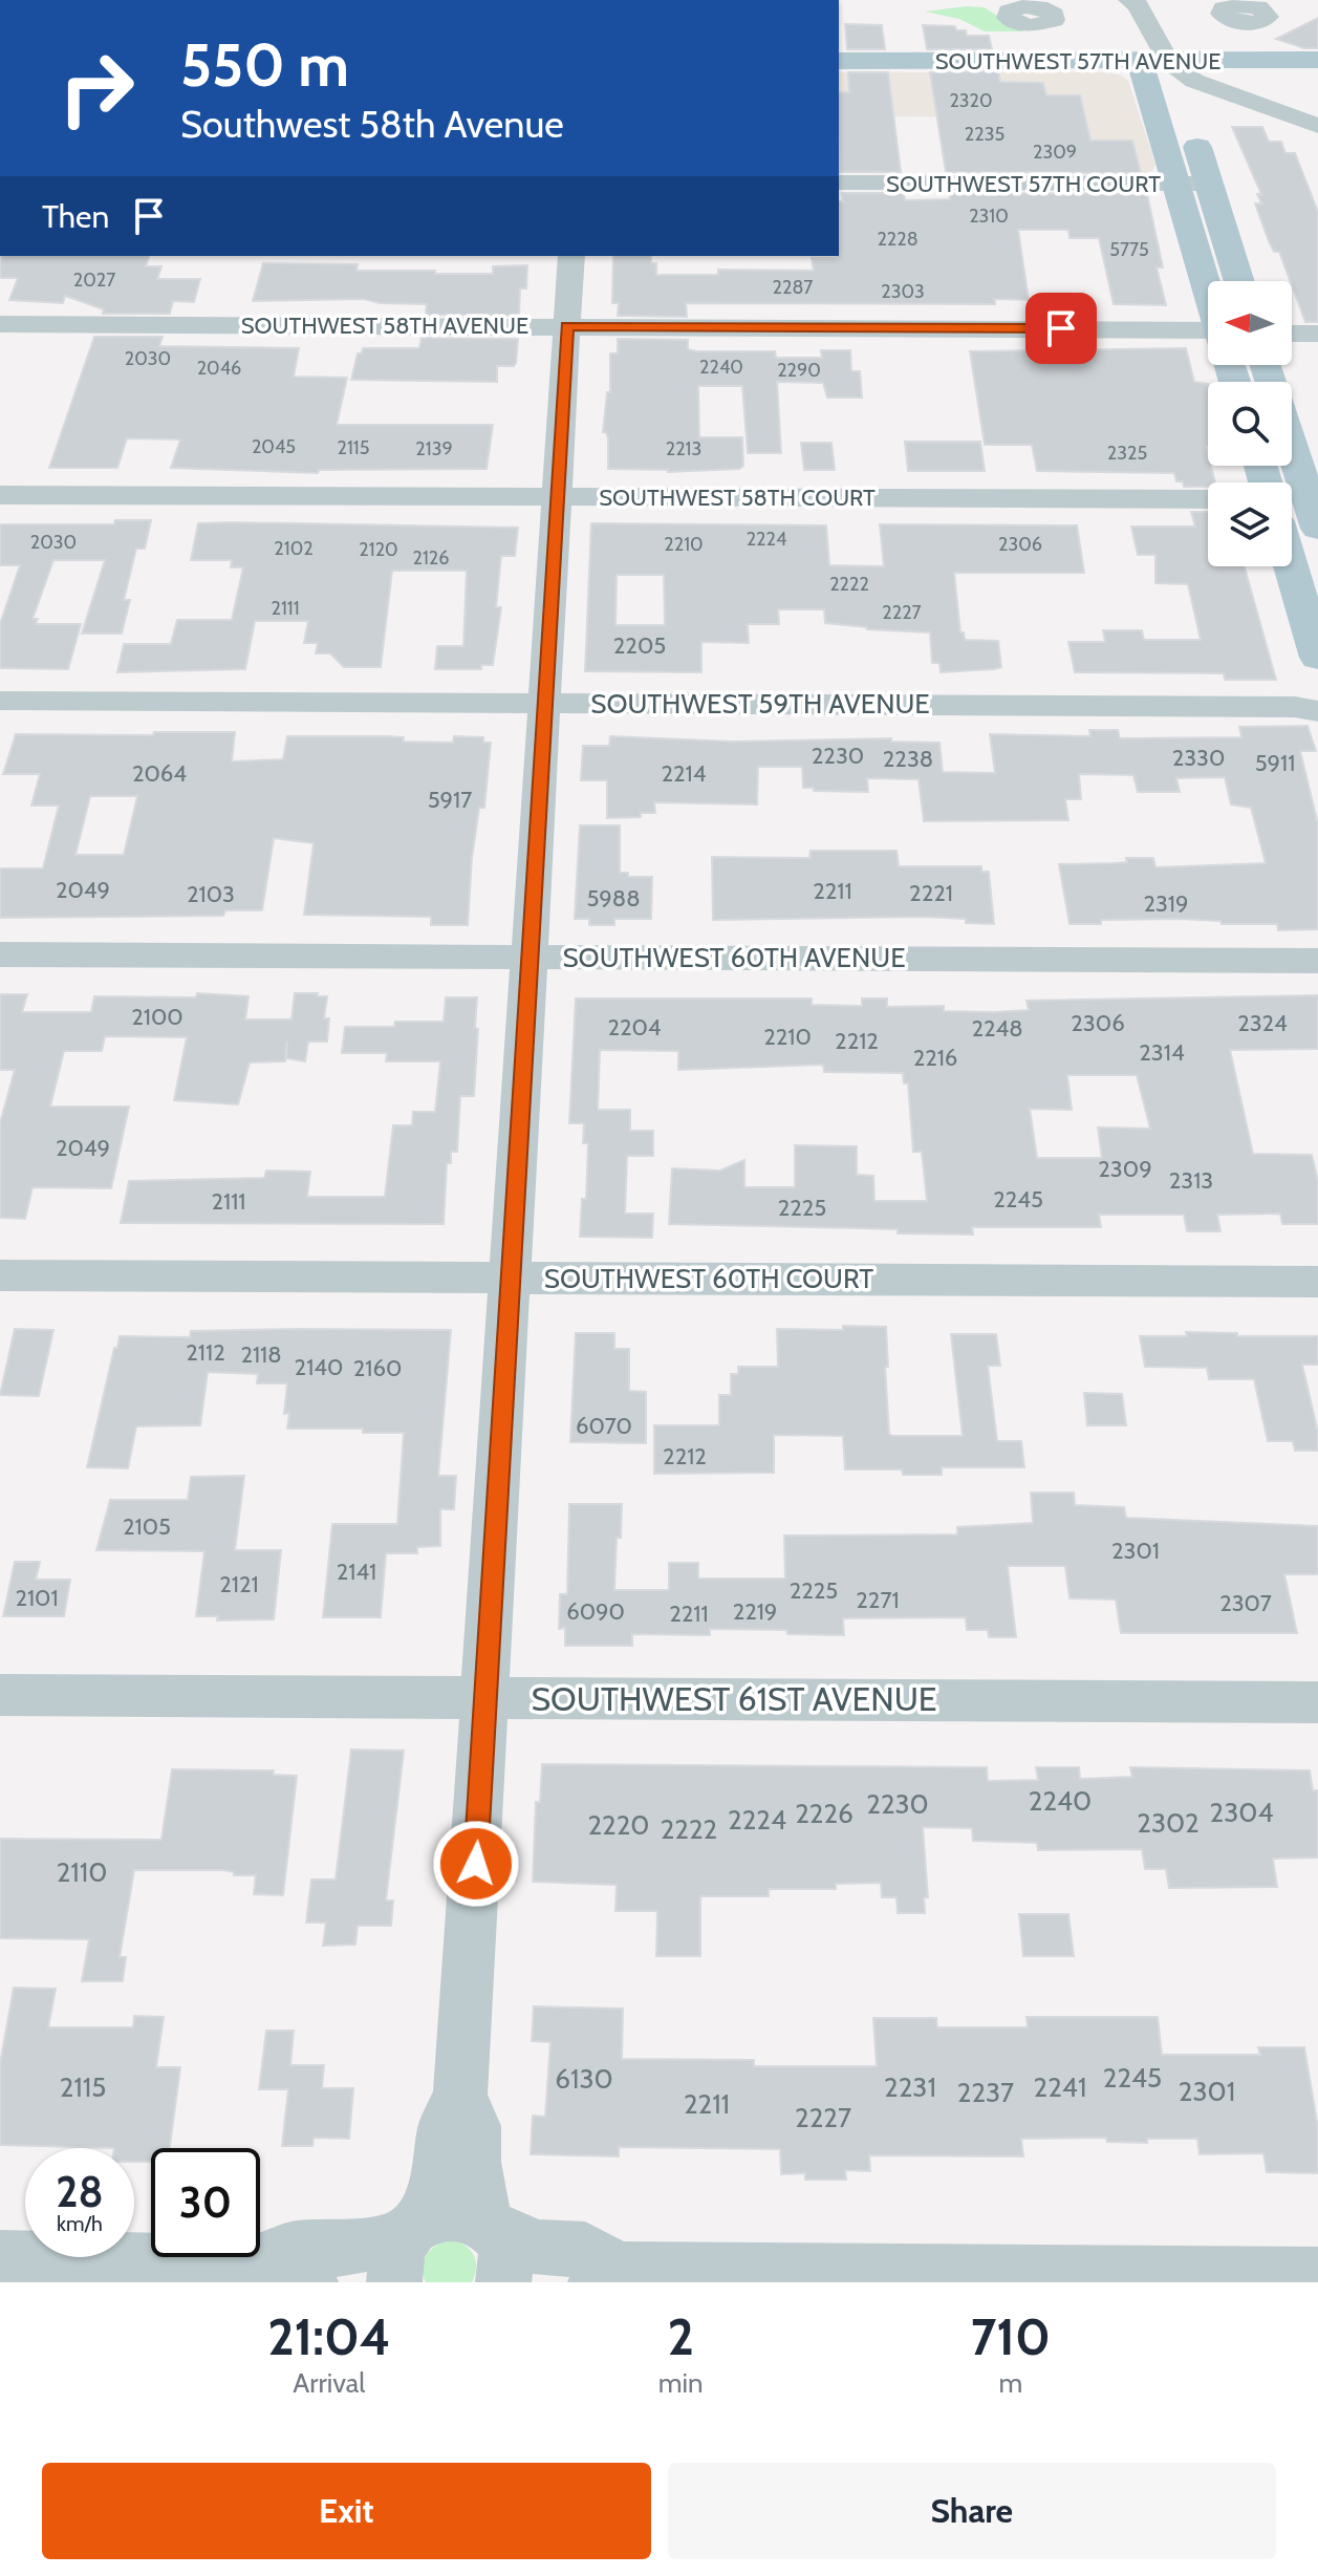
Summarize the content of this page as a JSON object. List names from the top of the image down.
{
  "streets": {
    "main road": ["SOUTHWEST 57TH AVENUE"],
    "street": [
      "SOUTHWEST 57TH COURT",
      "SOUTHWEST 58TH AVENUE",
      "SOUTHWEST 58TH COURT",
      "SOUTHWEST 59TH AVENUE",
      "SOUTHWEST 60TH AVENUE",
      "SOUTHWEST 60TH COURT",
      "SOUTHWEST 61ST AVENUE"
    ]
  },
  "house_numbers": [
    "2320",
    "2235",
    "2309",
    "2310",
    "2228",
    "5775",
    "2027",
    "2287",
    "2303",
    "2030",
    "2240",
    "2046",
    "2290",
    "2045",
    "2115",
    "2139",
    "2213",
    "2325",
    "2224",
    "2030",
    "2210",
    "2306",
    "2102",
    "2120",
    "2126",
    "2222",
    "2111",
    "2227",
    "2205",
    "2230",
    "2330",
    "2238",
    "5911",
    "2064",
    "2214",
    "5917",
    "2049",
    "2211",
    "2221",
    "2103",
    "5988",
    "2319",
    "2100",
    "2306",
    "2324",
    "2204",
    "2248",
    "2210",
    "2212",
    "2314",
    "2216",
    "2049",
    "2309",
    "2313",
    "2245",
    "2111",
    "2225",
    "2112",
    "2118",
    "2140",
    "2160",
    "6070",
    "2212",
    "2105",
    "2301",
    "2141",
    "2121",
    "2225",
    "2101",
    "2271",
    "2307",
    "6090",
    "2219",
    "2211",
    "2240",
    "2230",
    "2304",
    "2226",
    "2224",
    "2302",
    "2220",
    "2222",
    "2110",
    "2245",
    "6130",
    "2115",
    "2231",
    "2241",
    "2301",
    "2237",
    "2211",
    "2227"
  ],
  "north": "left",
  "page": {
    "turn": ["550 m", "Southwest 58th Avenue"],
    "then": "Then",
    "speed": "28 km/h",
    "limit": "30",
    "eta": [
      "21:04",
      "Arrival",
      "2",
      "min",
      "710",
      "m"
    ],
    "buttons": ["Exit", "Share"]
  }
}
